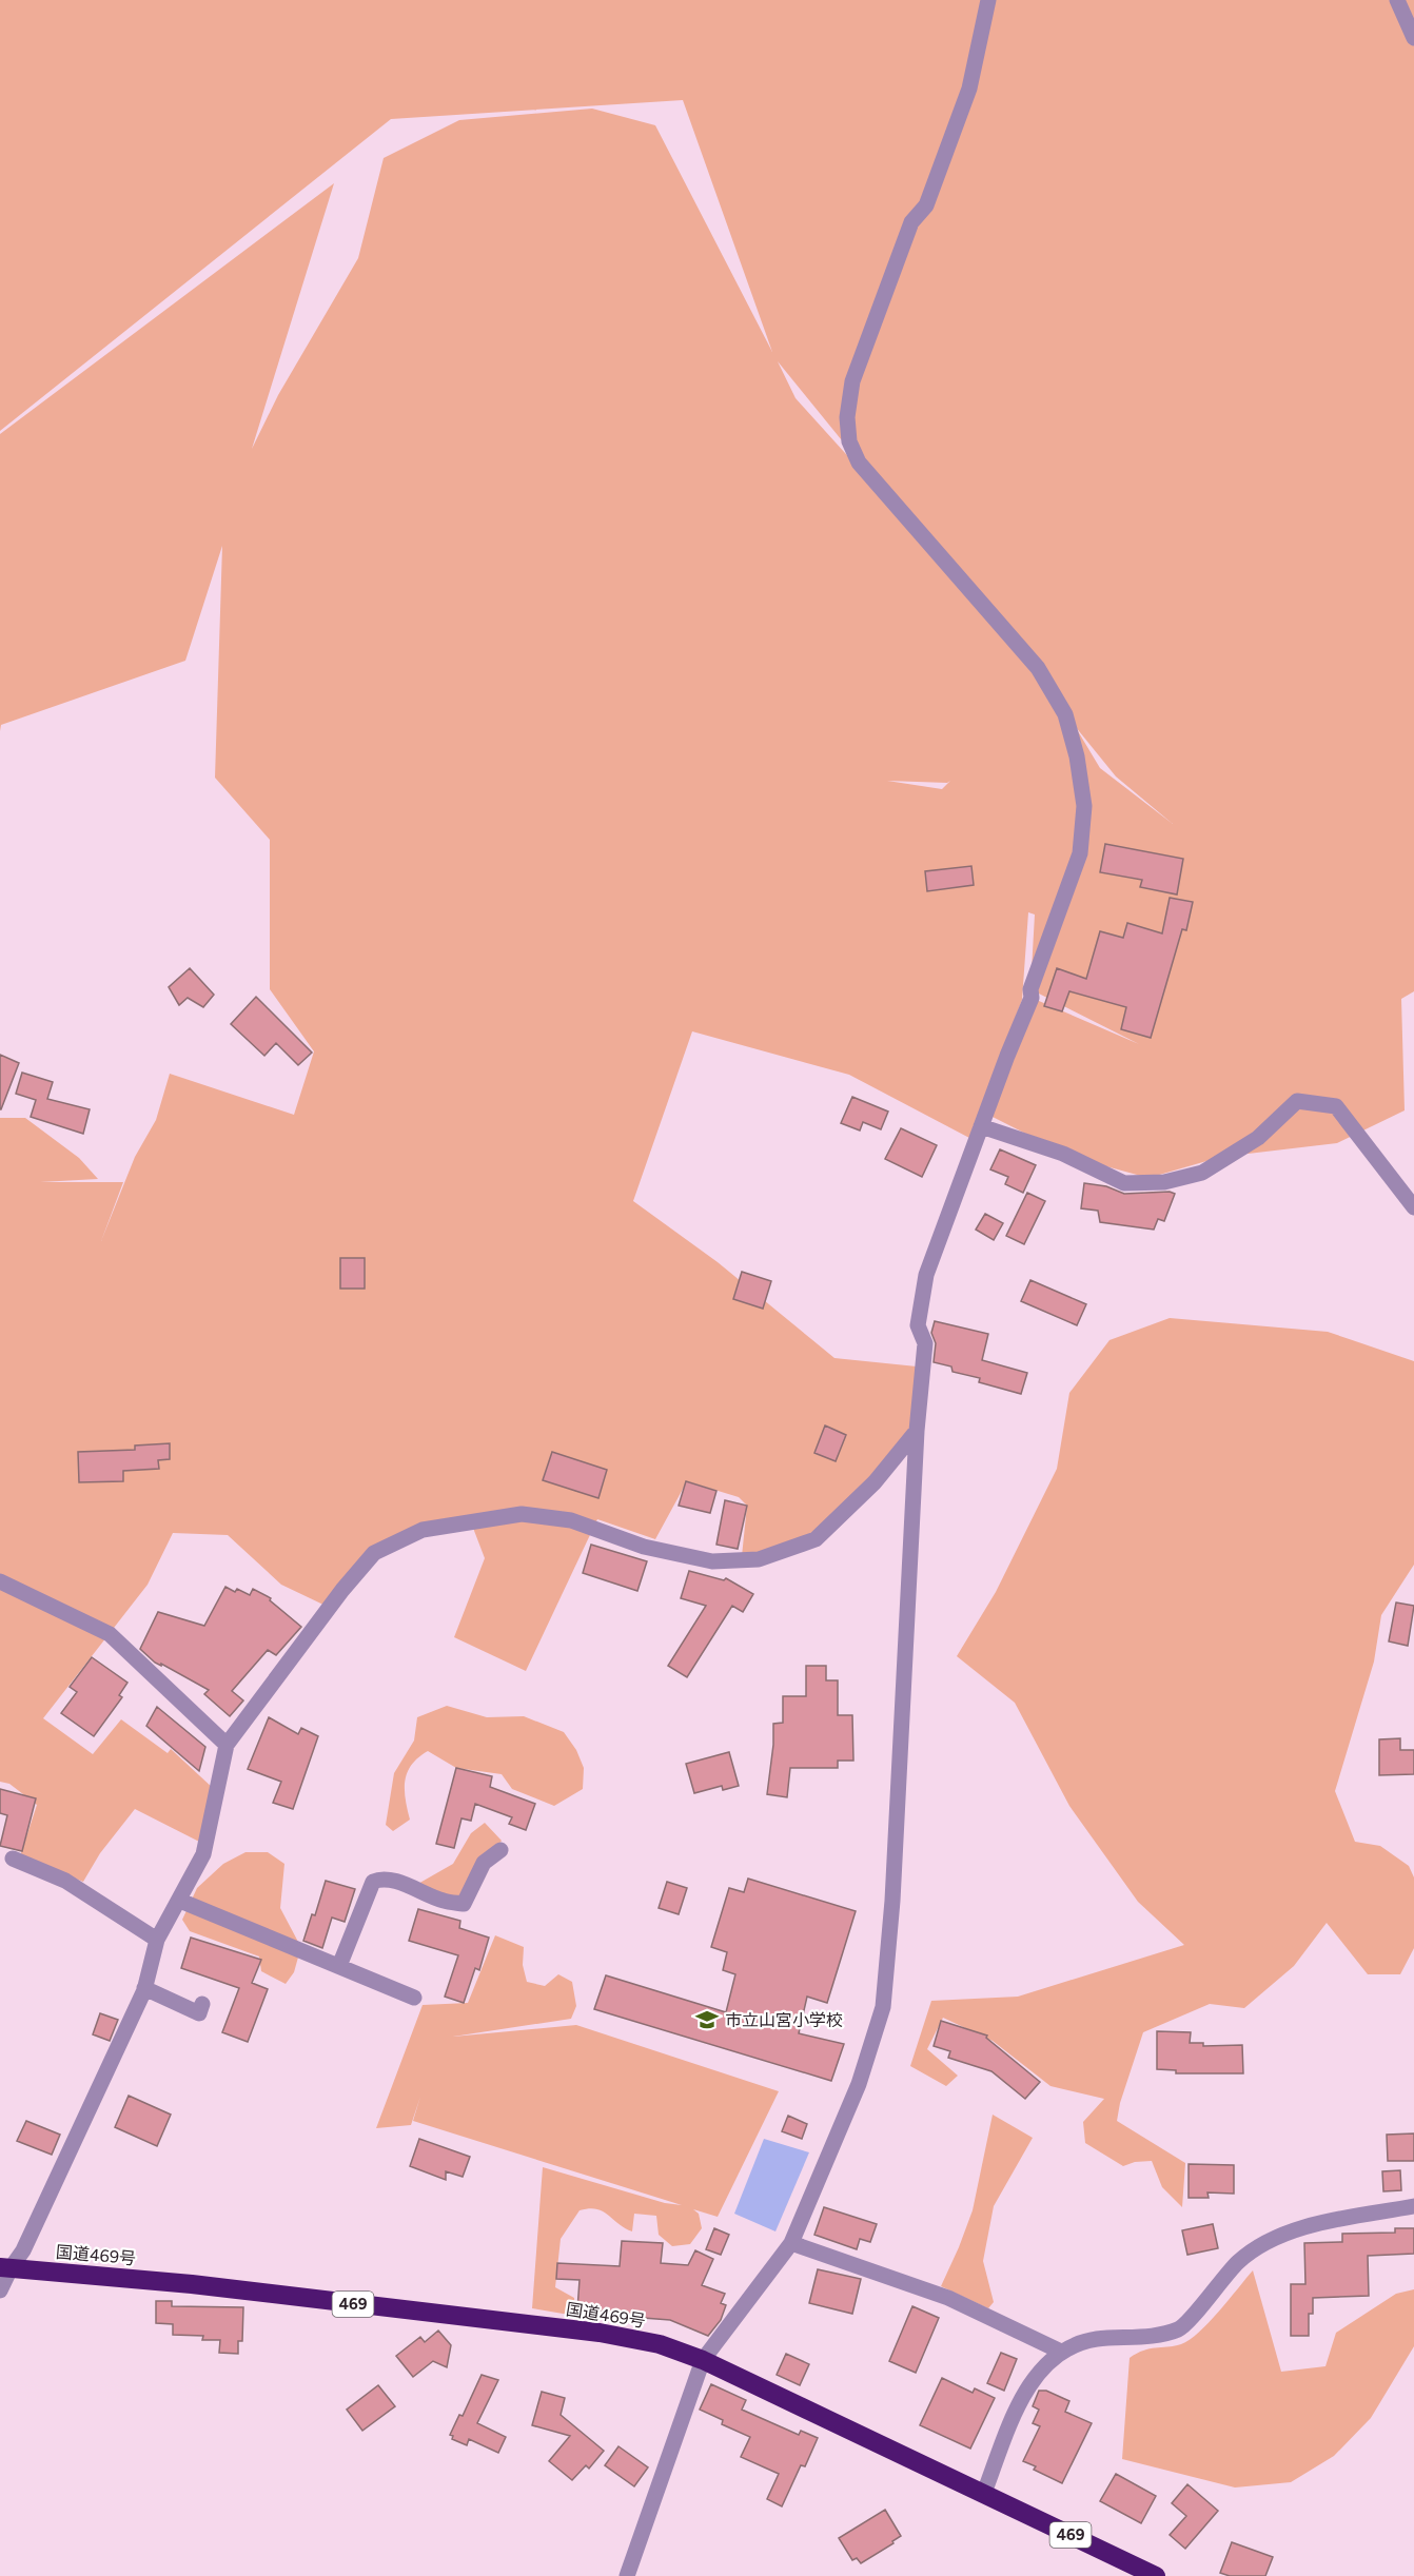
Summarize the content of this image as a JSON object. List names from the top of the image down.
{
  "streets": {
    "highway": ["国道469号", "469"]
  },
  "places": {
    "school or university": ["市立山宮小学校"]
  }
}
